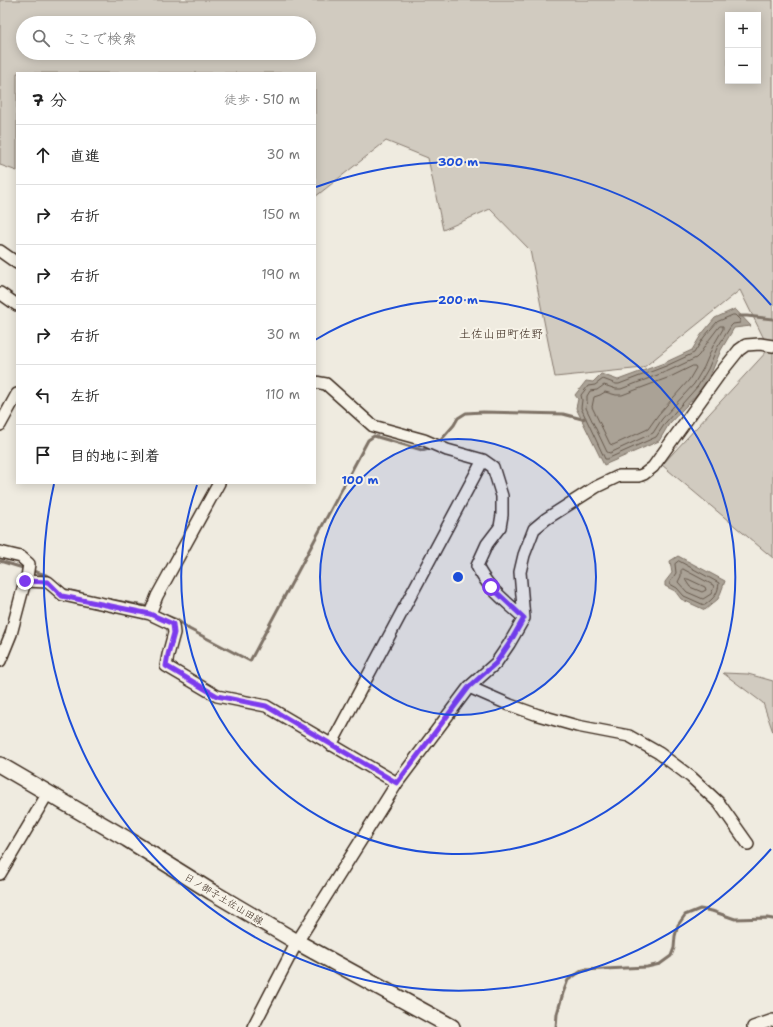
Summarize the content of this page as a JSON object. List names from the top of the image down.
{
  "streets": {
    "main road": ["日ノ御子土佐山田線"]
  },
  "districts": ["土佐山田町佐野"],
  "page": {
    "map_buttons": ["+", "−"],
    "search": "ここで検索",
    "heading": ["7 分", "徒歩 · 510 m"],
    "list": [
      ["直進", "30 m"],
      ["右折", "150 m"],
      ["右折", "190 m"],
      ["右折", "30 m"],
      ["左折", "110 m"],
      "目的地に到着"
    ]
  },
  "rings": ["300 m", "200 m", "100 m"]
}
